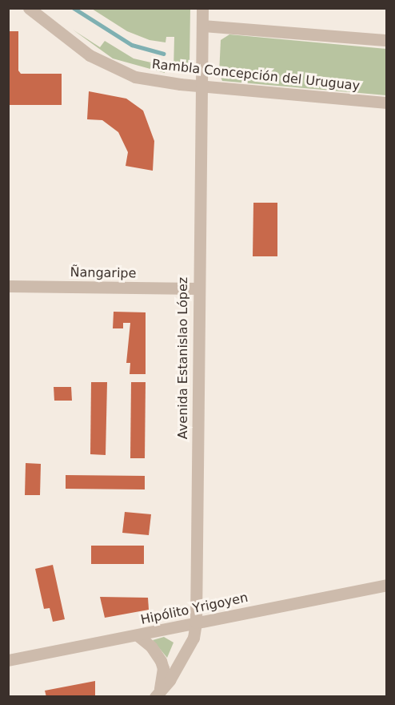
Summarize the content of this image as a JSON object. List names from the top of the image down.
{
  "streets": {
    "street": [
      "Rambla Concepción del Uruguay",
      "Ñangaripe",
      "Avenida Estanislao López",
      "Hipólito Yrigoyen"
    ]
  },
  "crossings": [
    ["Rambla Concepción del Uruguay", "Avenida Estanislao López"],
    ["Ñangaripe", "Avenida Estanislao López"],
    ["Avenida Estanislao López", "Hipólito Yrigoyen"]
  ]
}
